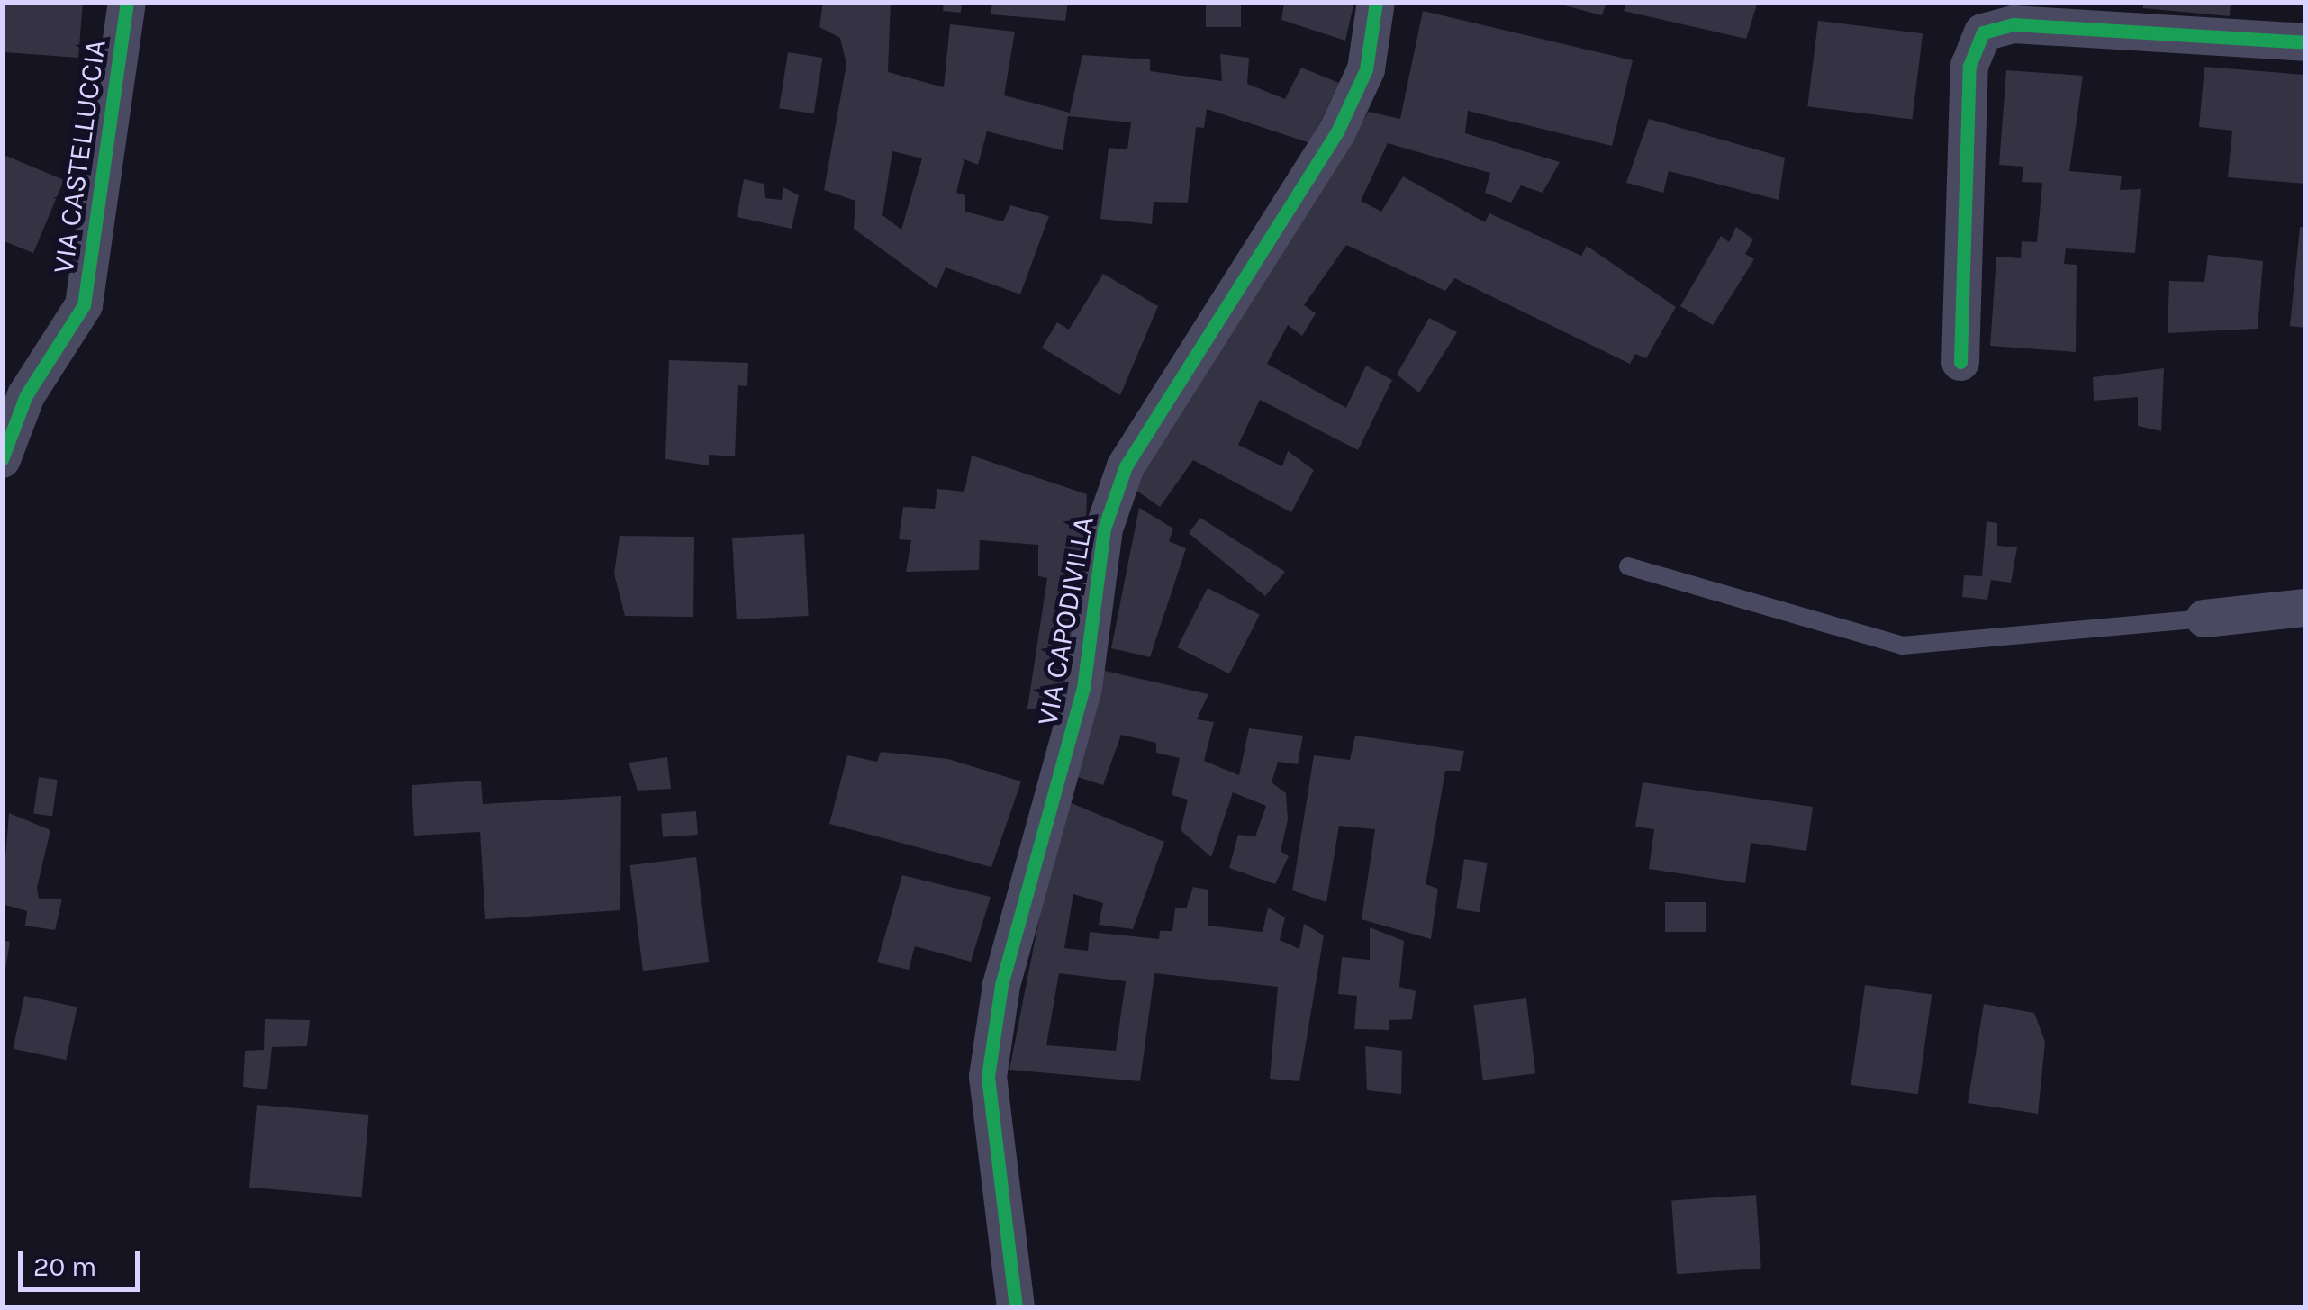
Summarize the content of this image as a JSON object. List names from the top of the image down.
{
  "streets": {
    "street": ["VIA CASTELLUCCIA", "VIA CAPODIVILLA"]
  },
  "scale_bar": "20 m"
}
